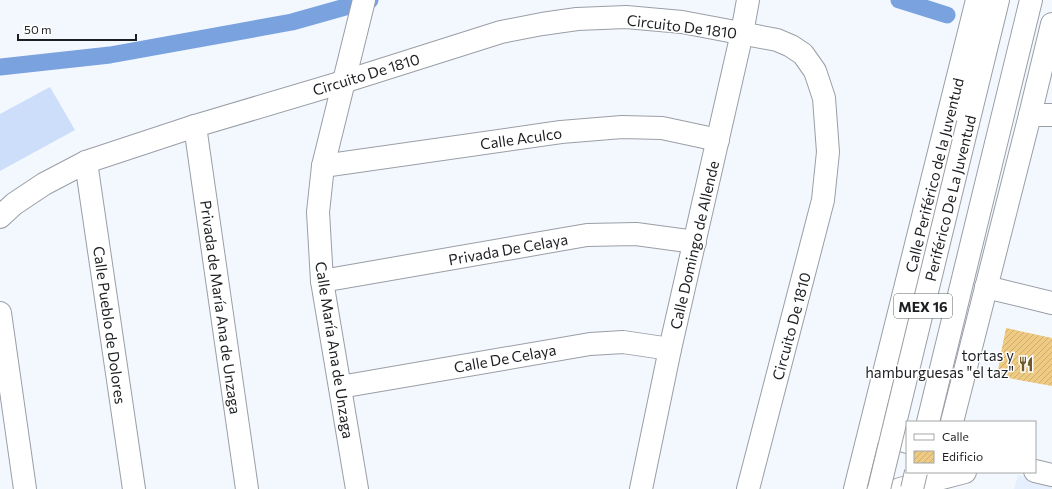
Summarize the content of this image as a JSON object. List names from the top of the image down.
{
  "streets": {
    "main road": [
      "Circuito De 1810",
      "Calle Aculco",
      "Calle Periférico de la Juventud",
      "Periférico De La Juventud",
      "Calle Domingo de Allende",
      "Privada De Celaya",
      "MEX 16",
      "Privada de María Ana de Unzaga",
      "Calle Pueblo de Dolores",
      "Calle María Ana de Unzaga",
      "Calle De Celaya"
    ]
  },
  "crossings": [
    ["Circuito De 1810", "Calle Domingo de Allende"],
    ["Circuito De 1810", "Privada de María Ana de Unzaga"],
    ["Circuito De 1810", "Calle Pueblo de Dolores"],
    ["Circuito De 1810", "Calle María Ana de Unzaga"],
    ["Calle Aculco", "Calle Domingo de Allende"],
    ["Calle Aculco", "Calle María Ana de Unzaga"],
    ["Calle Domingo de Allende", "Privada De Celaya"],
    ["Calle Domingo de Allende", "Calle De Celaya"],
    ["Privada De Celaya", "Calle María Ana de Unzaga"],
    ["Calle María Ana de Unzaga", "Calle De Celaya"]
  ],
  "places": {
    "restaurant": ["tortas y hamburguesas \"el taz\""]
  },
  "legend": ["Calle", "Edificio"],
  "scale_bar": "50 m"
}
